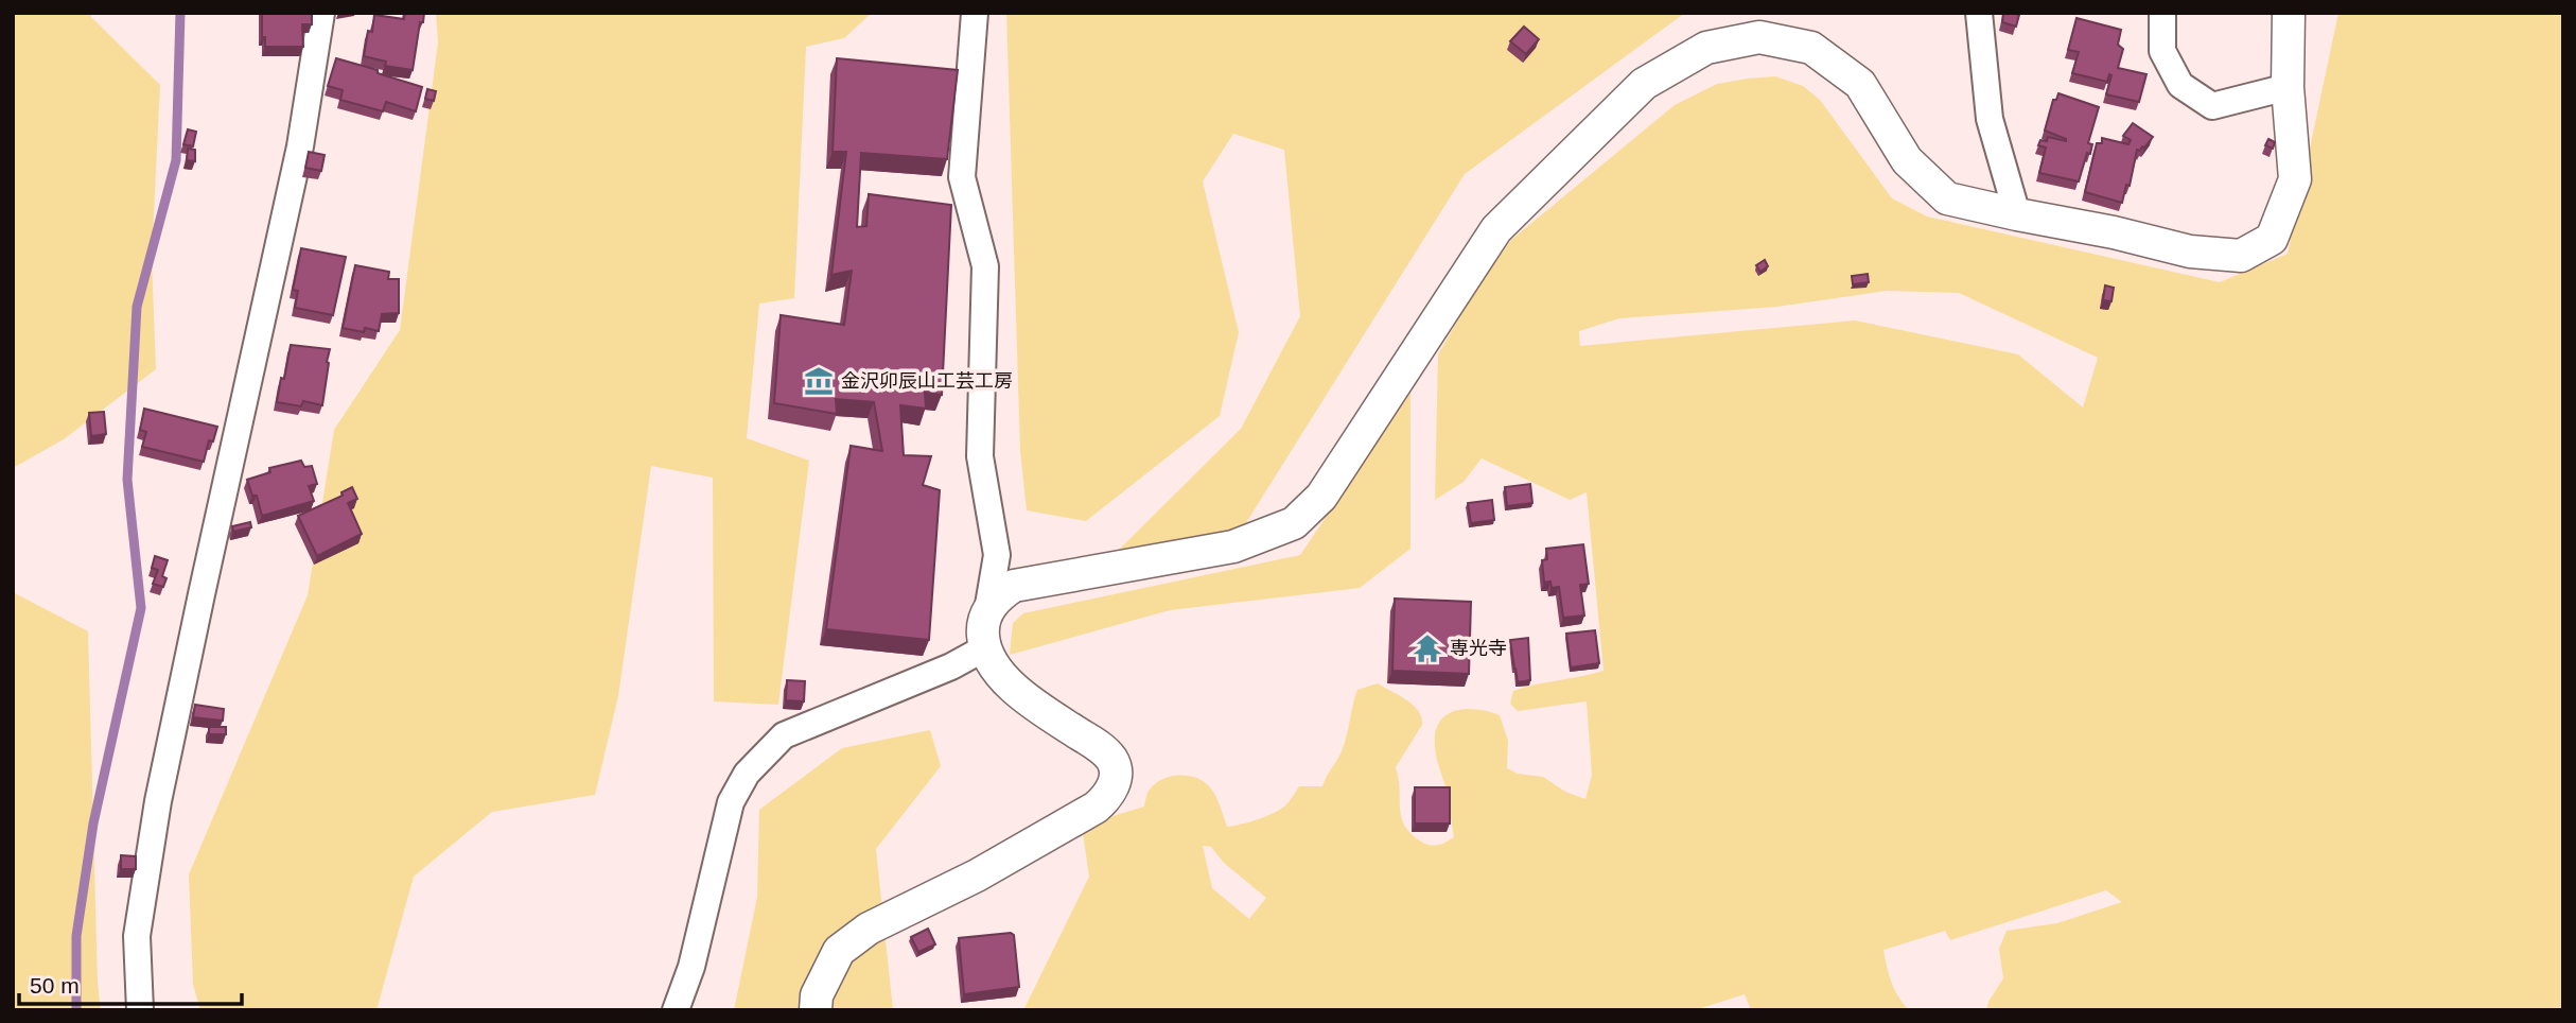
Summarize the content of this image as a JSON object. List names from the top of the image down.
{
  "places": {
    "museum": ["金沢卯辰山工芸工房"],
    "temple": ["専光寺"]
  },
  "scale_bar": "50 m"
}
